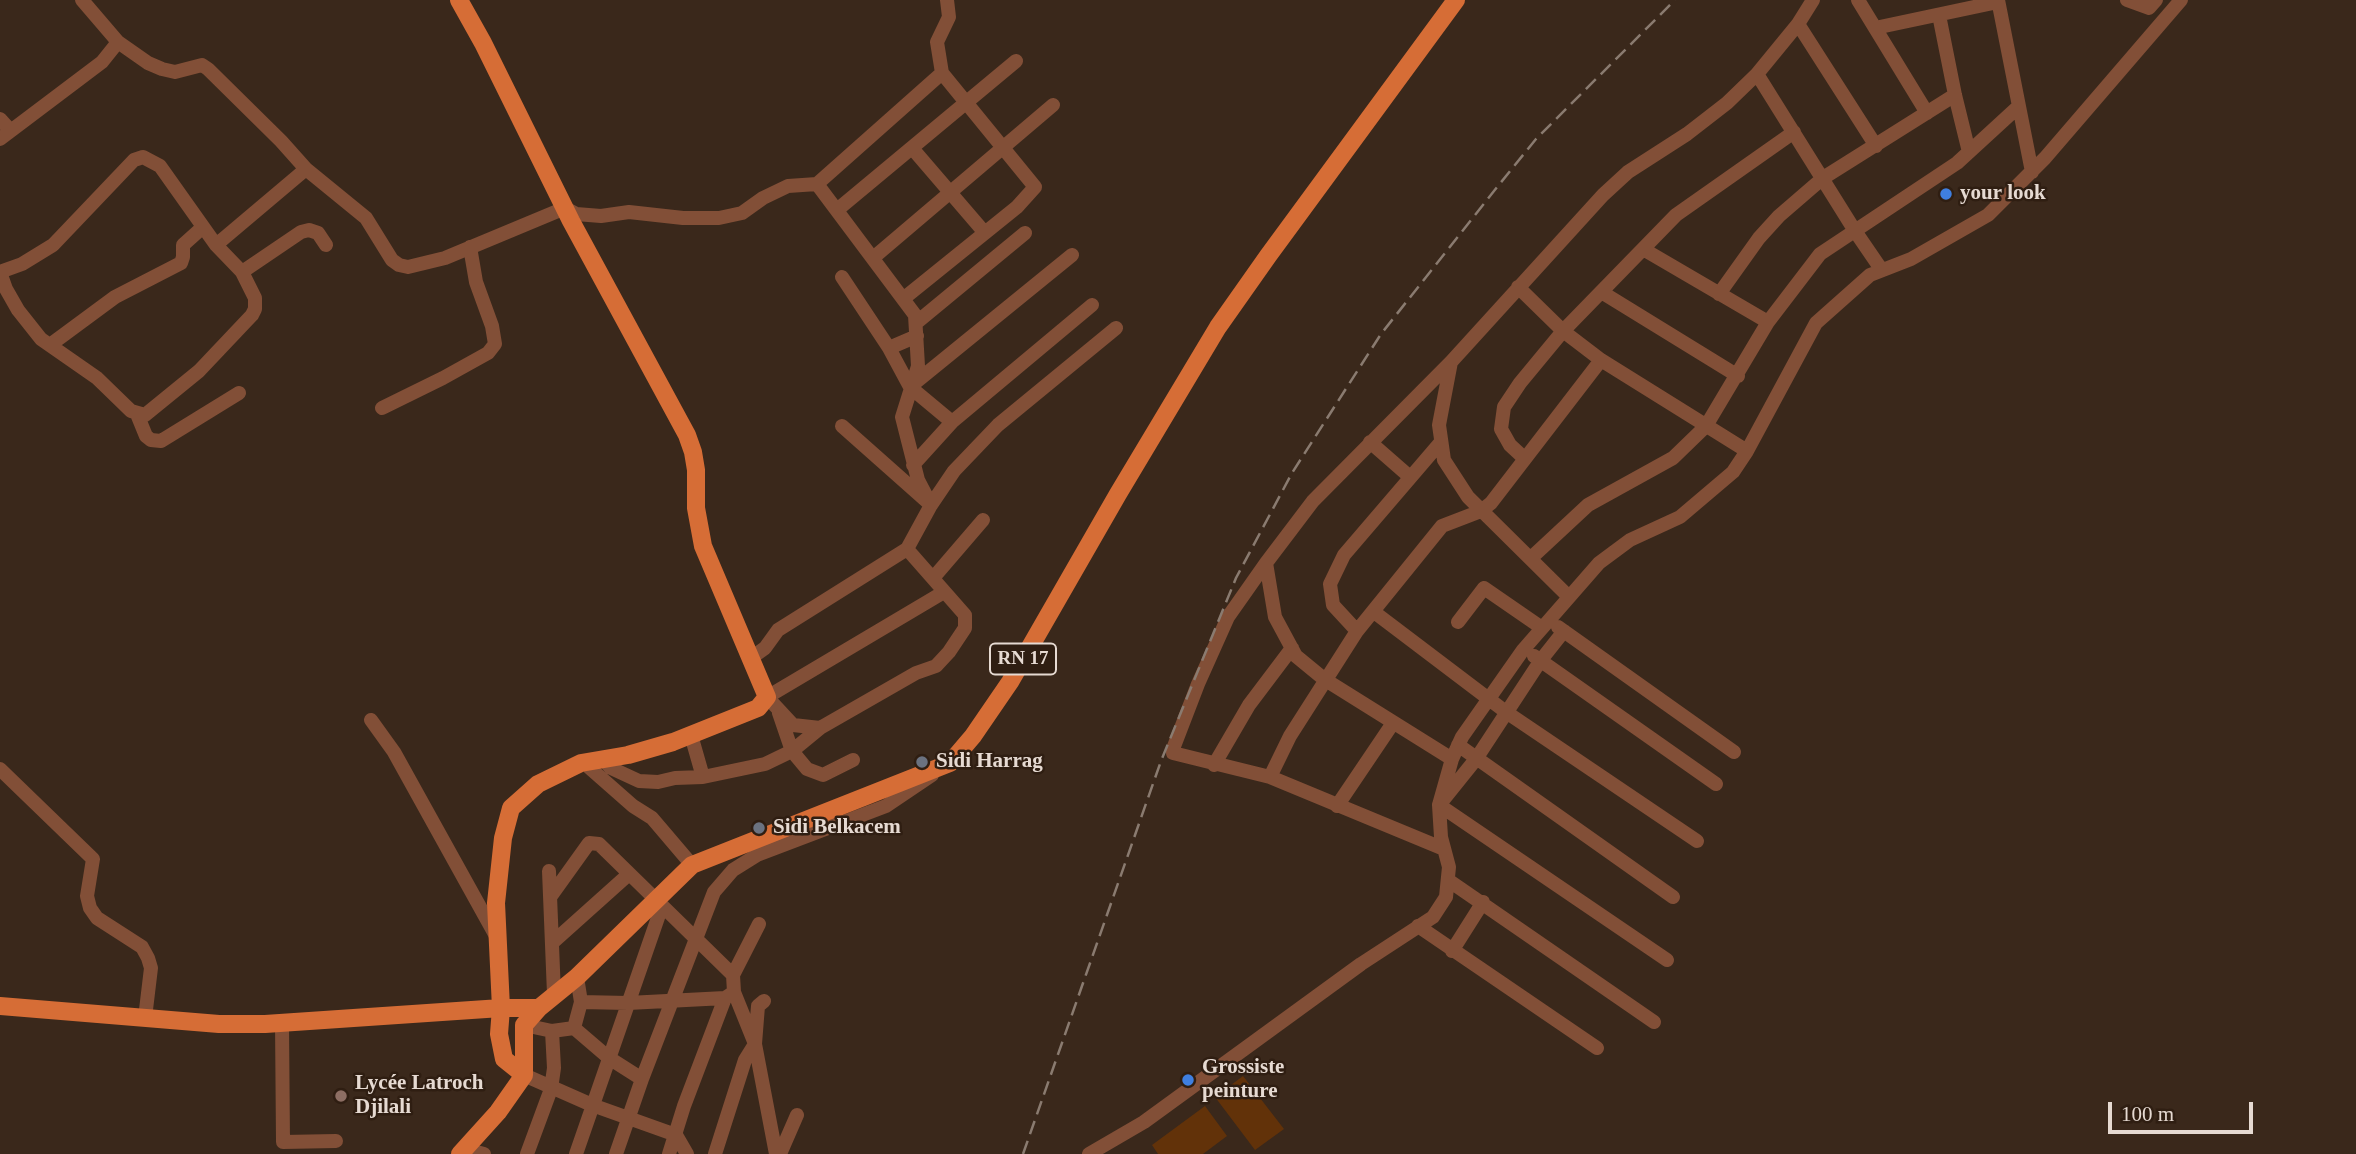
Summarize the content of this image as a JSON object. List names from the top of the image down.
{
  "streets": {
    "main road": ["RN 17"]
  },
  "places": [
    "your look",
    "Sidi Harrag",
    "Sidi Belkacem",
    "Grossiste peinture",
    "Lycée Latroch Djilali"
  ],
  "scale_bar": "100 m"
}
